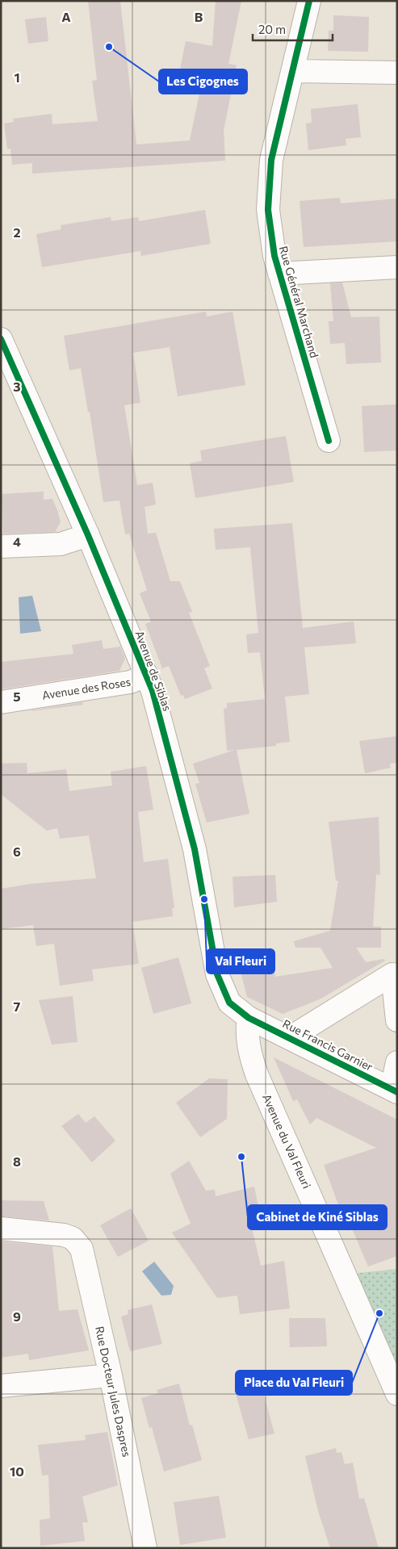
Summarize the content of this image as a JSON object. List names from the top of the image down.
{
  "streets": {
    "street": [
      "Rue Général Marchand",
      "Avenue de Siblas",
      "Avenue des Roses",
      "Rue Francis Garnier",
      "Avenue du Val Fleuri",
      "Rue Docteur Jules Daspres"
    ]
  },
  "crossings": [
    ["Avenue de Siblas", "Avenue des Roses"],
    ["Avenue de Siblas", "Rue Francis Garnier"],
    ["Avenue de Siblas", "Avenue du Val Fleuri"],
    ["Rue Francis Garnier", "Avenue du Val Fleuri"]
  ],
  "places": [
    "Les Cigognes",
    "Val Fleuri",
    "Cabinet de Kiné Siblas",
    "Place du Val Fleuri"
  ],
  "scale_bar": "20 m",
  "grid": {
    "columns": ["A", "B"],
    "rows": [
      "1",
      "2",
      "3",
      "4",
      "5",
      "6",
      "7",
      "8",
      "9",
      "10"
    ]
  }
}
